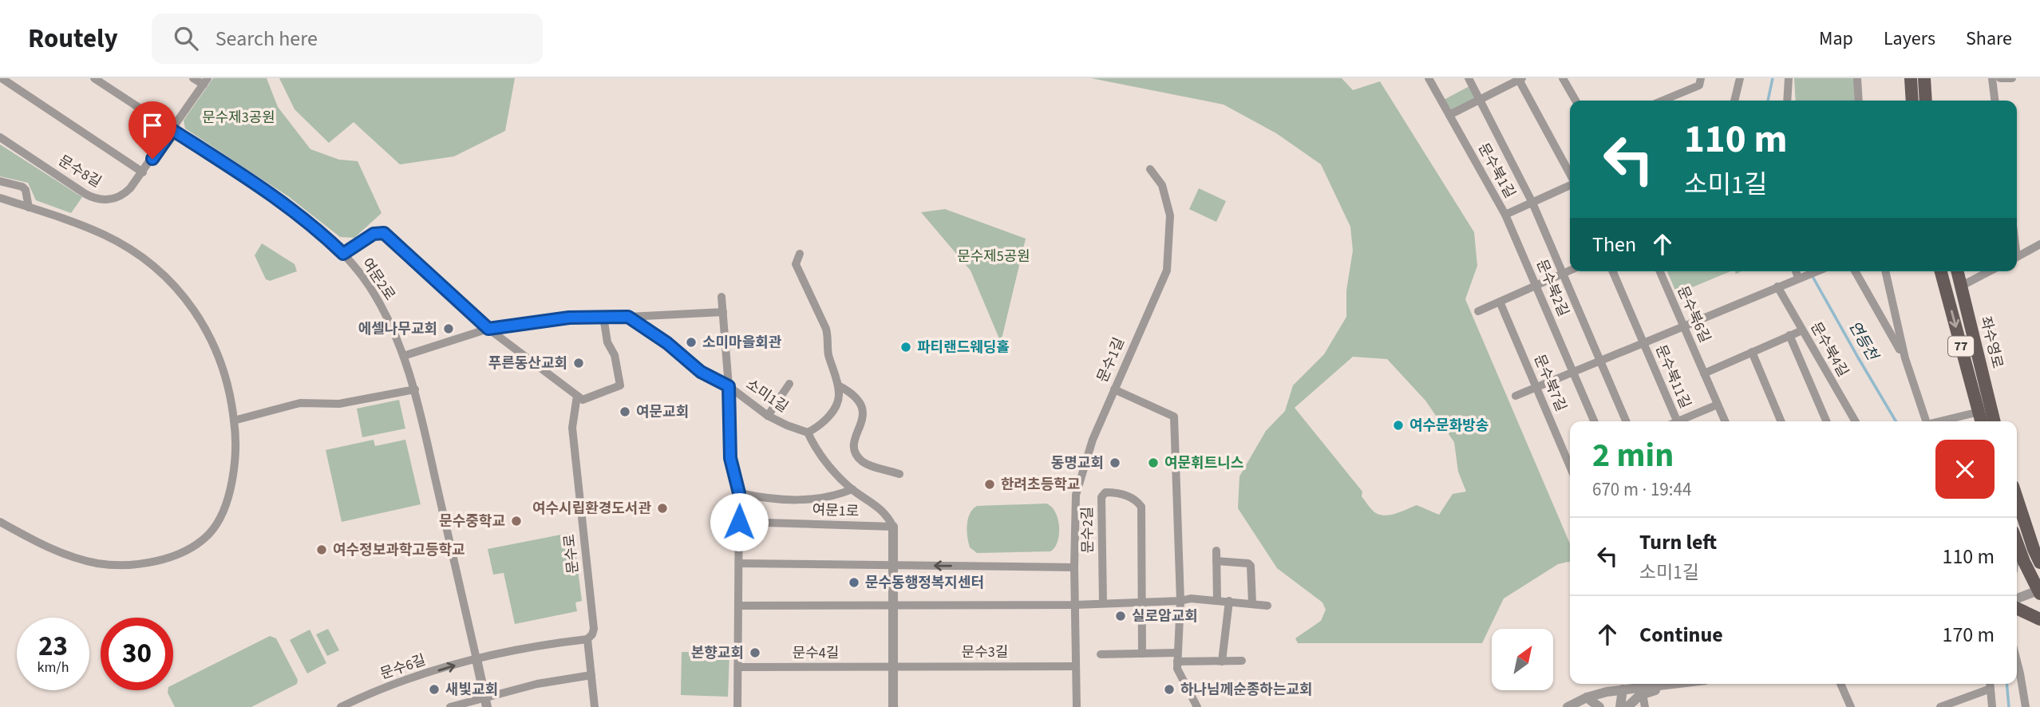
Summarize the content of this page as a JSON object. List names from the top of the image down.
{
  "streets": {
    "main road": ["좌수영로", "77"],
    "street": [
      "문수북1길",
      "문수8길",
      "여문2로",
      "문수북2길",
      "문수북6길",
      "문수북4길",
      "문수1길",
      "문수북11길",
      "문수북7길",
      "소미1길",
      "여문1로",
      "문수2길",
      "문수로",
      "문수3길",
      "문수4길",
      "문수6길"
    ]
  },
  "crossings": [
    ["문수북1길", "문수북2길"],
    ["문수8길", "여문2로"],
    ["여문2로", "문수6길"],
    ["문수북6길", "문수북11길"],
    ["문수1길", "문수3길"],
    ["문수3길", "문수4길"]
  ],
  "one_way": ["문수6길"],
  "water": ["연등천"],
  "parks": ["문수제3공원", "문수제5공원"],
  "places": [
    "에셀나무교회",
    "소미마을회관",
    "파티랜드웨딩홀",
    "푸른동산교회",
    "여문교회",
    "여수문화방송",
    "동명교회",
    "여문휘트니스",
    "한려초등학교",
    "여수시립환경도서관",
    "문수중학교",
    "여수정보과학고등학교",
    "문수동행정복지센터",
    "실로암교회",
    "본향교회",
    "새빛교회",
    "하나님께순종하는교회"
  ],
  "north": "top right",
  "page": {
    "header": "Routely",
    "search": "Search here",
    "nav": ["Map", "Layers", "Share"],
    "turn": ["110 m", "소미1길"],
    "then": "Then",
    "heading": ["2 min", "670 m · 19:44"],
    "list": [
      {
        "name": "Turn left",
        "note": "소미1길",
        "value": "110 m"
      },
      {
        "name": "Continue",
        "value": "170 m"
      }
    ],
    "speed": "23 km/h",
    "limit": "30"
  }
}
